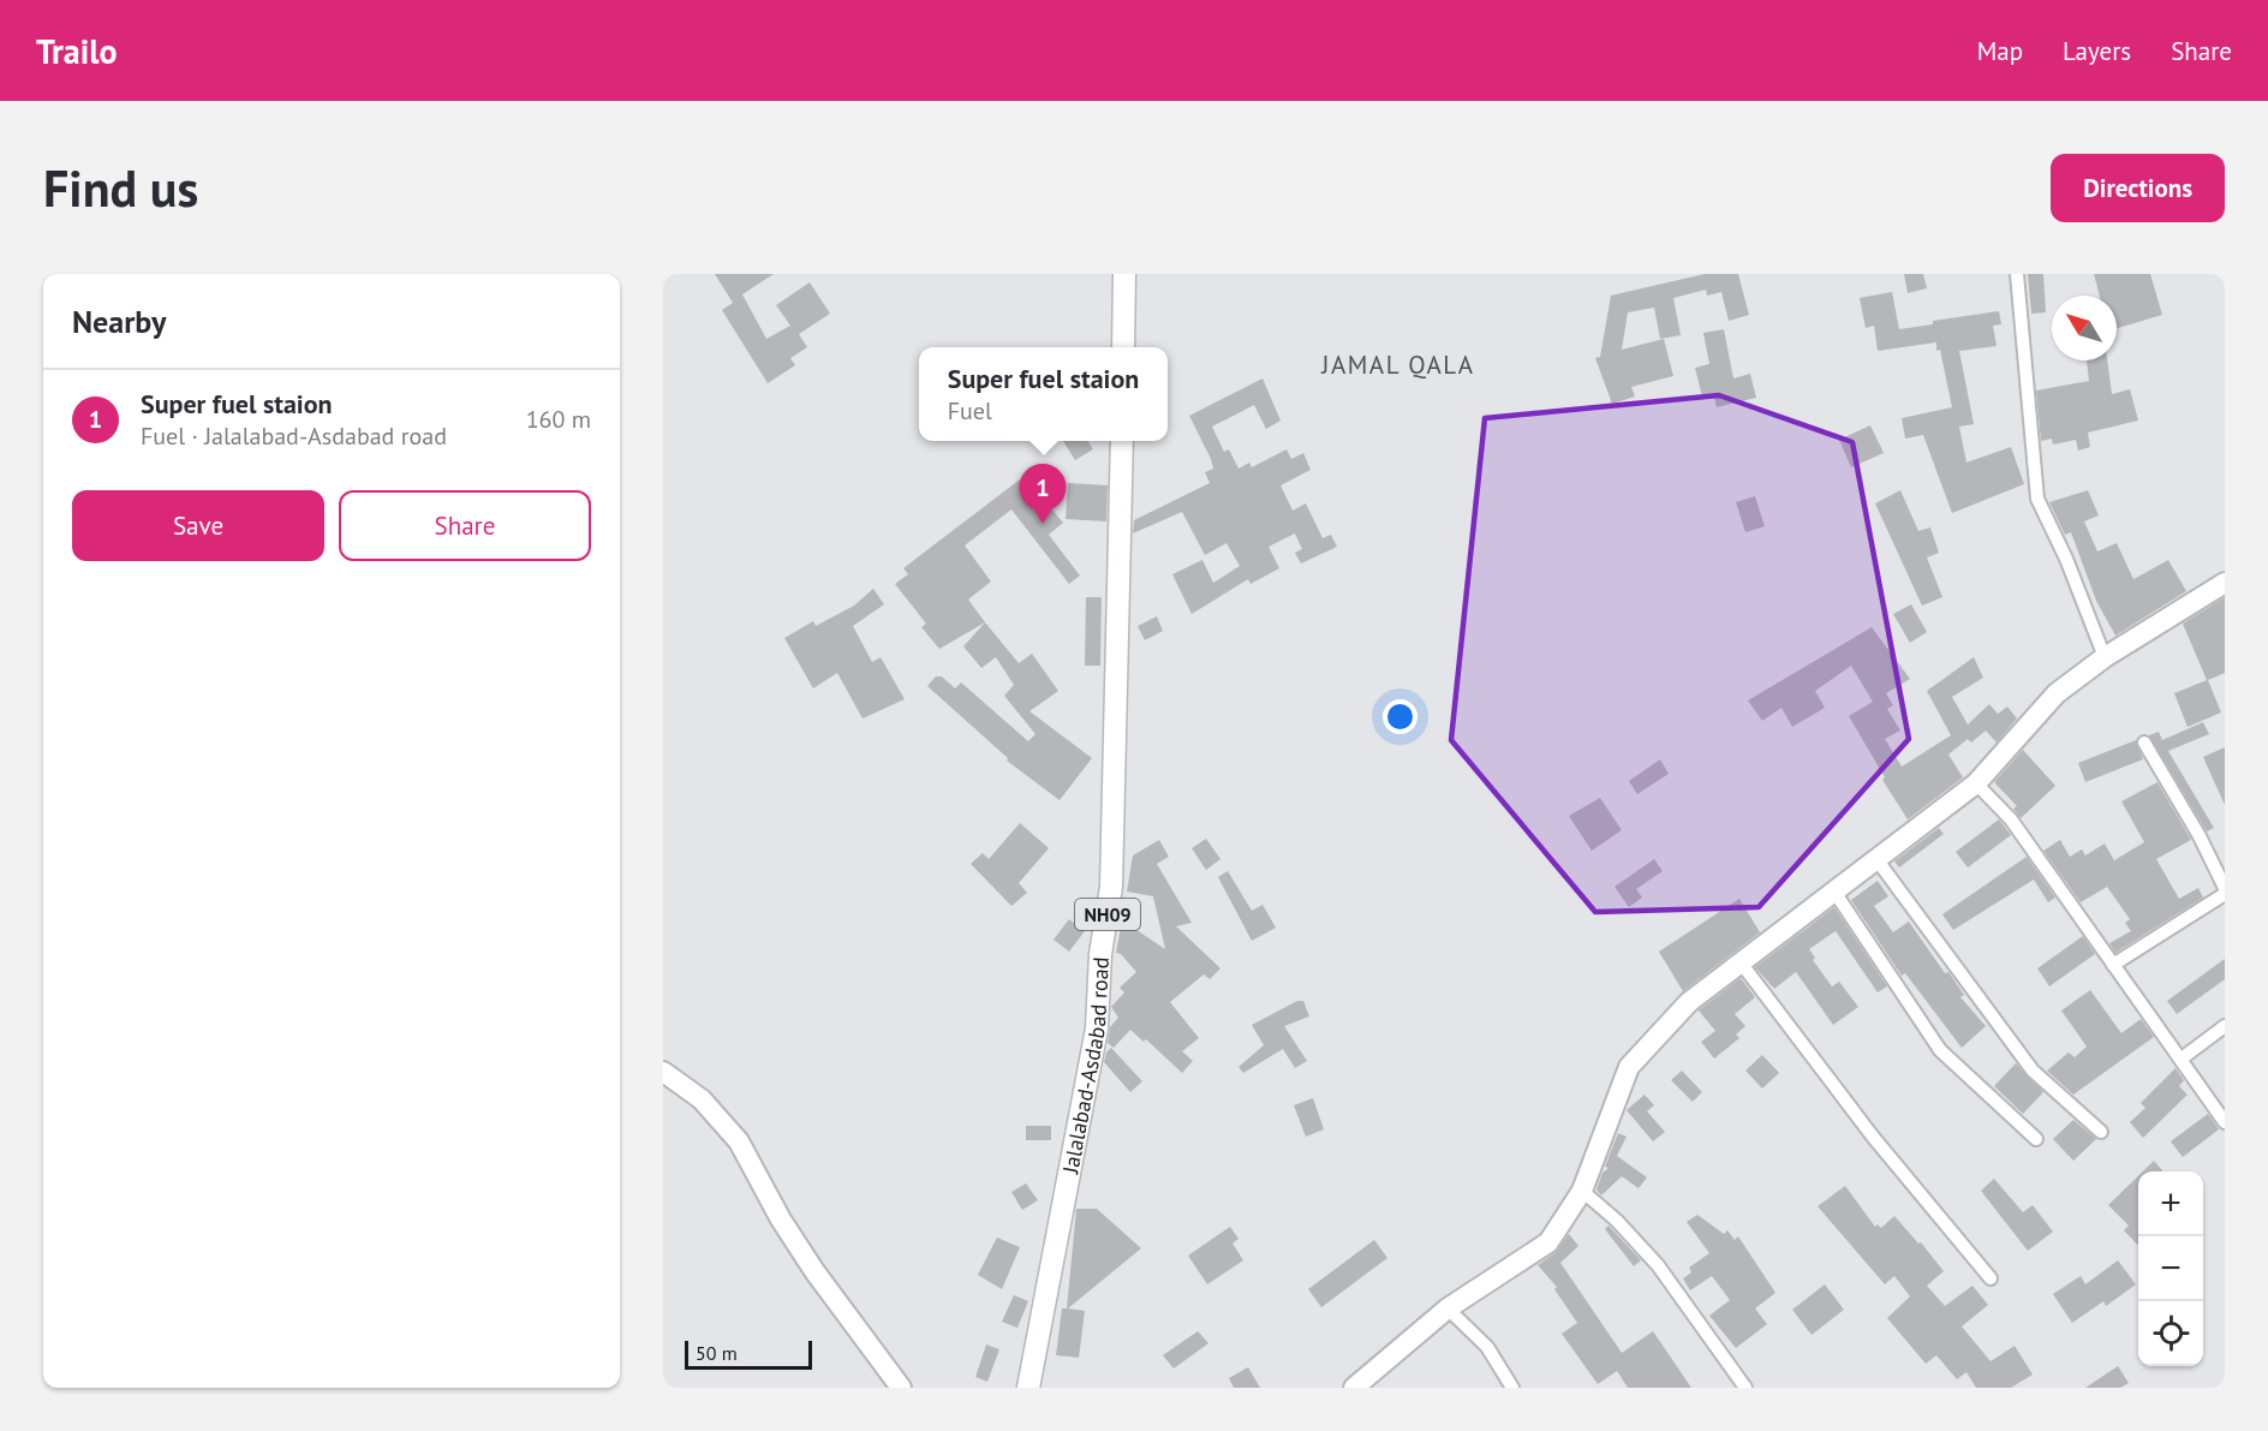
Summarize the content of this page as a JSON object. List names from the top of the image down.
{
  "streets": {
    "main road": ["NH09", "Jalalabad-Asdabad road"]
  },
  "districts": ["JAMAL QALA"],
  "scale_bar": "50 m",
  "north": "top left",
  "page": {
    "header": "Trailo",
    "nav": ["Map", "Layers", "Share"],
    "buttons": [
      "Directions",
      ["Save", "Share"]
    ],
    "title": "Find us",
    "heading": "Nearby",
    "popup": ["Super fuel staion", "Fuel"],
    "list": [
      {
        "mark": "1",
        "name": "Super fuel staion",
        "note": "Fuel · Jalalabad-Asdabad road",
        "value": "160 m"
      }
    ],
    "pins": "1",
    "map_buttons": ["+", "−"],
    "scale": "50 m"
  }
}
